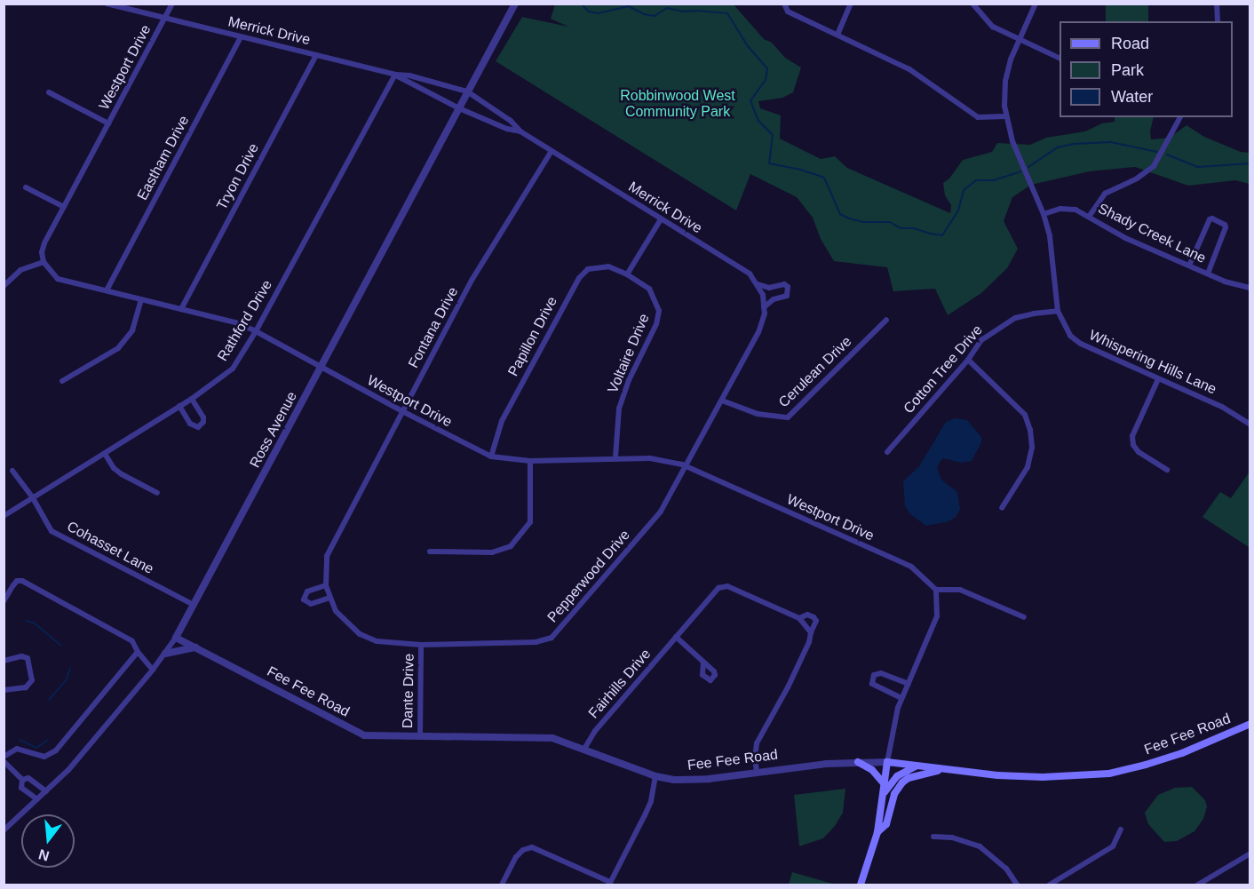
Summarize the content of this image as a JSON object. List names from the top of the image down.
{
  "streets": {
    "main road": ["Fee Fee Road"],
    "street": [
      "Merrick Drive",
      "Westport Drive",
      "Eastham Drive",
      "Tryon Drive",
      "Shady Creek Lane",
      "Rathford Drive",
      "Fontana Drive",
      "Papillon Drive",
      "Voltaire Drive",
      "Whispering Hills Lane",
      "Cotton Tree Drive",
      "Cerulean Drive",
      "Ross Avenue",
      "Cohasset Lane",
      "Pepperwood Drive",
      "Fairhills Drive",
      "Dante Drive"
    ]
  },
  "crossings": [
    ["Merrick Drive", "Westport Drive"],
    ["Merrick Drive", "Eastham Drive"],
    ["Merrick Drive", "Tryon Drive"],
    ["Merrick Drive", "Rathford Drive"],
    ["Merrick Drive", "Fontana Drive"],
    ["Merrick Drive", "Ross Avenue"],
    ["Merrick Drive", "Pepperwood Drive"],
    ["Westport Drive", "Eastham Drive"],
    ["Westport Drive", "Tryon Drive"],
    ["Westport Drive", "Rathford Drive"],
    ["Westport Drive", "Fontana Drive"],
    ["Westport Drive", "Papillon Drive"],
    ["Westport Drive", "Voltaire Drive"],
    ["Westport Drive", "Ross Avenue"],
    ["Westport Drive", "Pepperwood Drive"],
    ["Shady Creek Lane", "Whispering Hills Lane"],
    ["Rathford Drive", "Cohasset Lane"],
    ["Fontana Drive", "Pepperwood Drive"],
    ["Papillon Drive", "Voltaire Drive"],
    ["Whispering Hills Lane", "Cotton Tree Drive"],
    ["Cerulean Drive", "Pepperwood Drive"],
    ["Ross Avenue", "Cohasset Lane"],
    ["Ross Avenue", "Fee Fee Road"],
    ["Pepperwood Drive", "Dante Drive"],
    ["Fairhills Drive", "Fee Fee Road"],
    ["Dante Drive", "Fee Fee Road"]
  ],
  "parks": ["Robbinwood West Community Park"],
  "legend": ["Road", "Park", "Water"],
  "north": "bottom"
}
